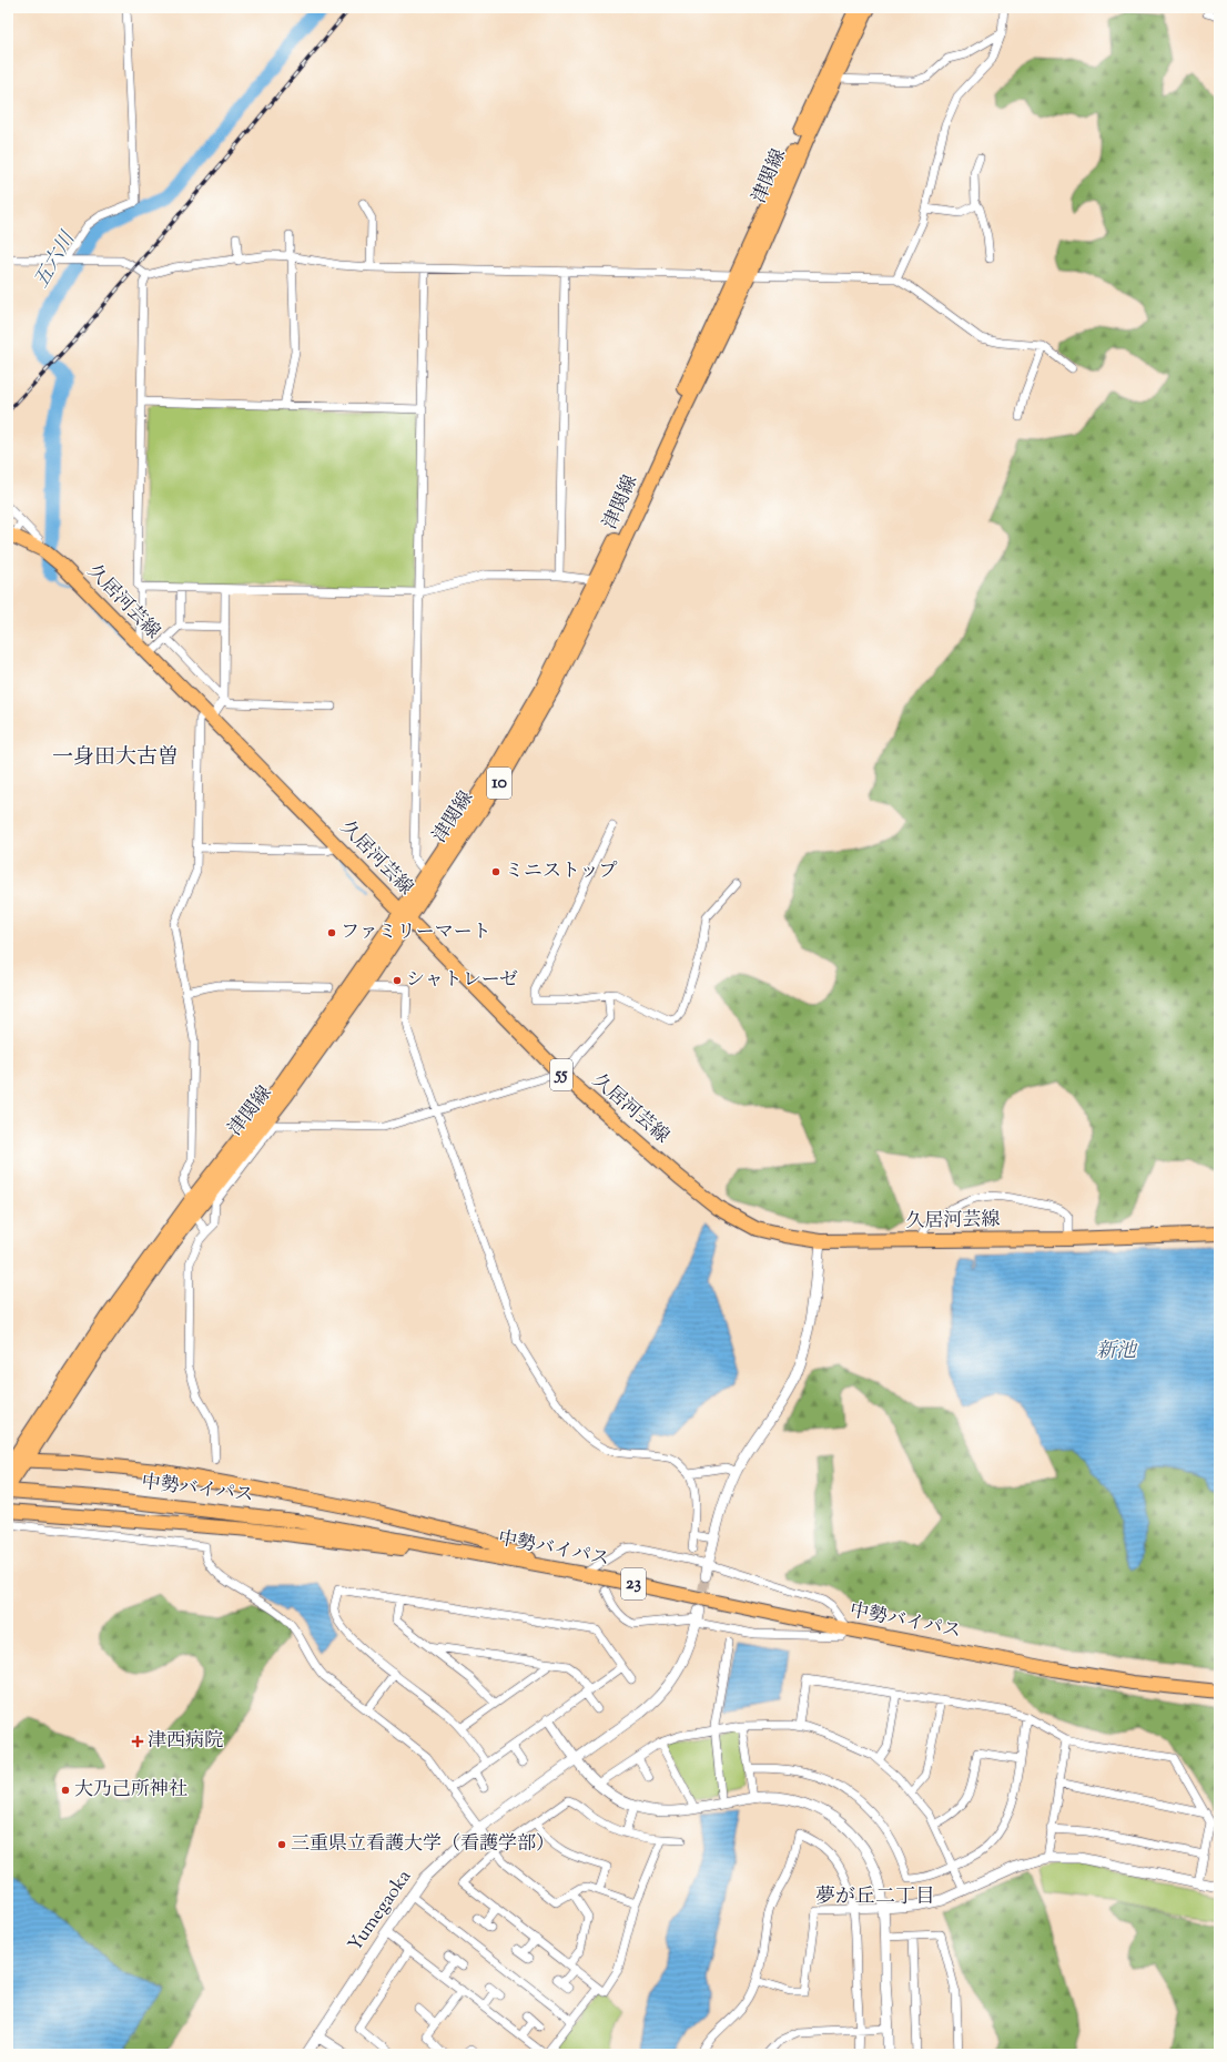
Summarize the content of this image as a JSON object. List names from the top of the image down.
{
  "streets": {
    "main road": [
      "津関線",
      "久居河芸線",
      "10",
      "55",
      "中勢バイパス",
      "23"
    ],
    "street": ["Yumegaoka"]
  },
  "crossings": [
    ["津関線", "久居河芸線"]
  ],
  "districts": ["一身田大古曽", "夢が丘二丁目"],
  "water": ["五六川", "新池"],
  "places": {
    "other": [
      "ミニストップ",
      "ファミリーマート",
      "シャトレーゼ",
      "大乃己所神社",
      "三重県立看護大学（看護学部）"
    ],
    "health": ["津西病院"]
  }
}
